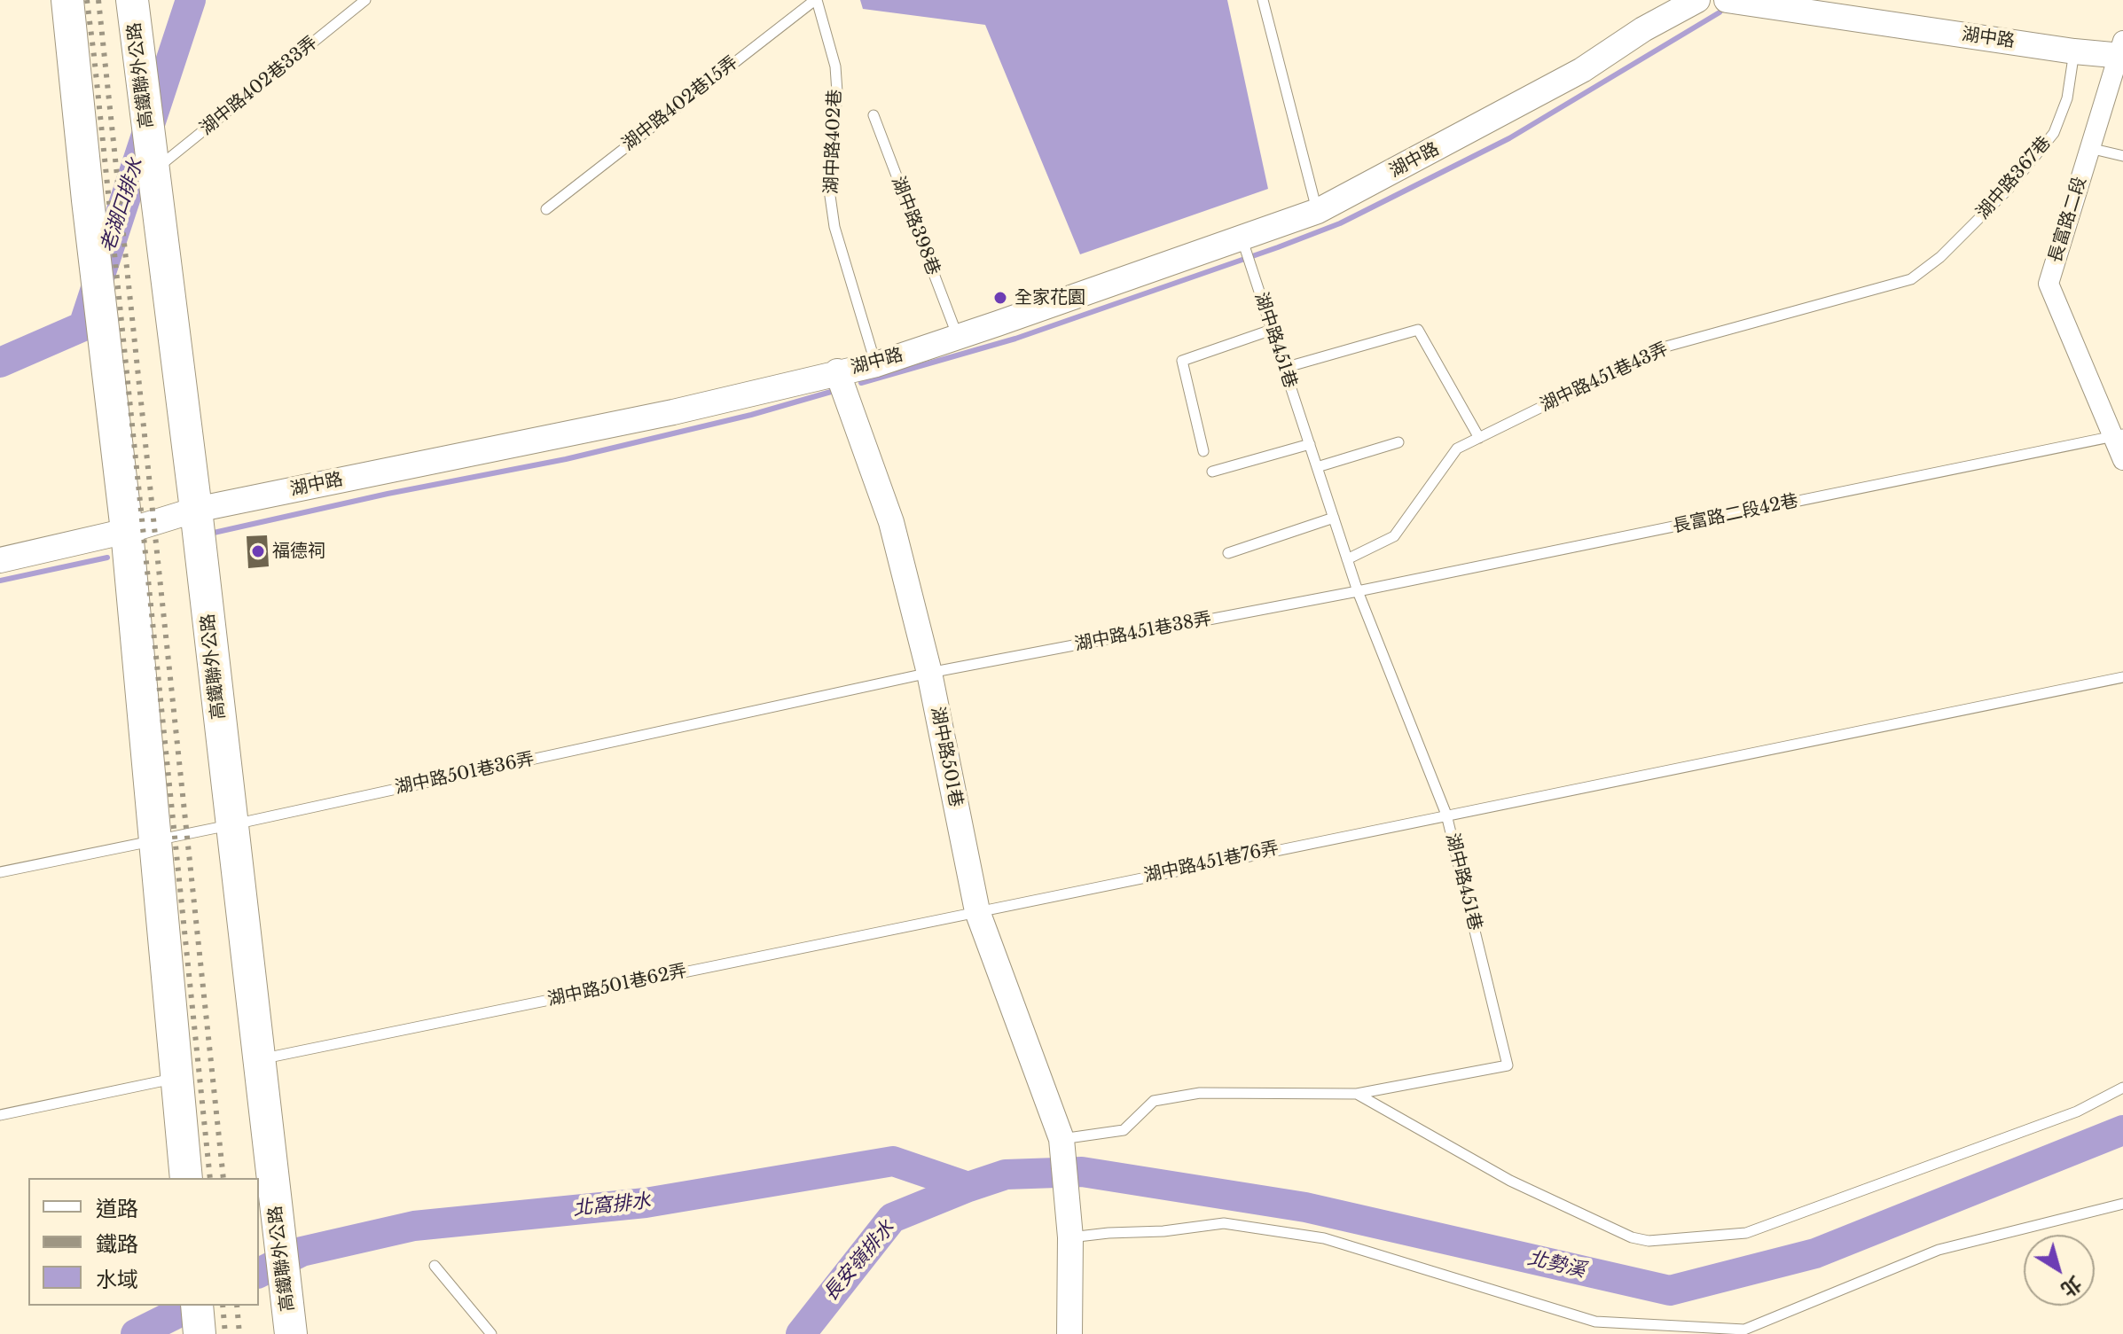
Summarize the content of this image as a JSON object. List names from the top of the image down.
{
  "streets": {
    "main road": ["高鐵聯外公路"],
    "street": ["湖中路", "長富路二段", "湖中路501巷"],
    "lane": [
      "湖中路402巷33弄",
      "湖中路402巷15弄",
      "湖中路402巷",
      "湖中路367巷",
      "湖中路398巷",
      "湖中路451巷",
      "湖中路451巷43弄",
      "長富路二段42巷",
      "湖中路451巷38弄",
      "湖中路501巷36弄",
      "湖中路451巷76弄",
      "湖中路501巷62弄"
    ]
  },
  "crossings": [
    ["湖中路", "高鐵聯外公路"],
    ["湖中路", "湖中路402巷"],
    ["湖中路", "湖中路367巷"],
    ["湖中路", "長富路二段"],
    ["湖中路", "湖中路398巷"],
    ["湖中路", "湖中路451巷"],
    ["湖中路", "湖中路501巷"],
    ["高鐵聯外公路", "湖中路402巷33弄"],
    ["高鐵聯外公路", "湖中路501巷36弄"],
    ["高鐵聯外公路", "湖中路501巷62弄"],
    ["湖中路402巷15弄", "湖中路402巷"],
    ["湖中路367巷", "湖中路451巷43弄"],
    ["長富路二段", "長富路二段42巷"],
    ["湖中路451巷", "湖中路451巷43弄"],
    ["湖中路451巷", "長富路二段42巷"],
    ["湖中路451巷", "湖中路451巷38弄"],
    ["湖中路451巷", "湖中路501巷"],
    ["湖中路451巷", "湖中路451巷76弄"],
    ["長富路二段42巷", "湖中路451巷38弄"],
    ["湖中路451巷38弄", "湖中路501巷"],
    ["湖中路451巷38弄", "湖中路501巷36弄"],
    ["湖中路501巷", "湖中路501巷36弄"],
    ["湖中路501巷", "湖中路451巷76弄"],
    ["湖中路501巷", "湖中路501巷62弄"],
    ["湖中路451巷76弄", "湖中路501巷62弄"]
  ],
  "water": [
    "老湖口排水",
    "北窩排水",
    "長安嶺排水",
    "北勢溪"
  ],
  "places": ["全家花園", "福德祠"],
  "legend": ["道路", "鐵路", "水域"],
  "north": "bottom right"
}
